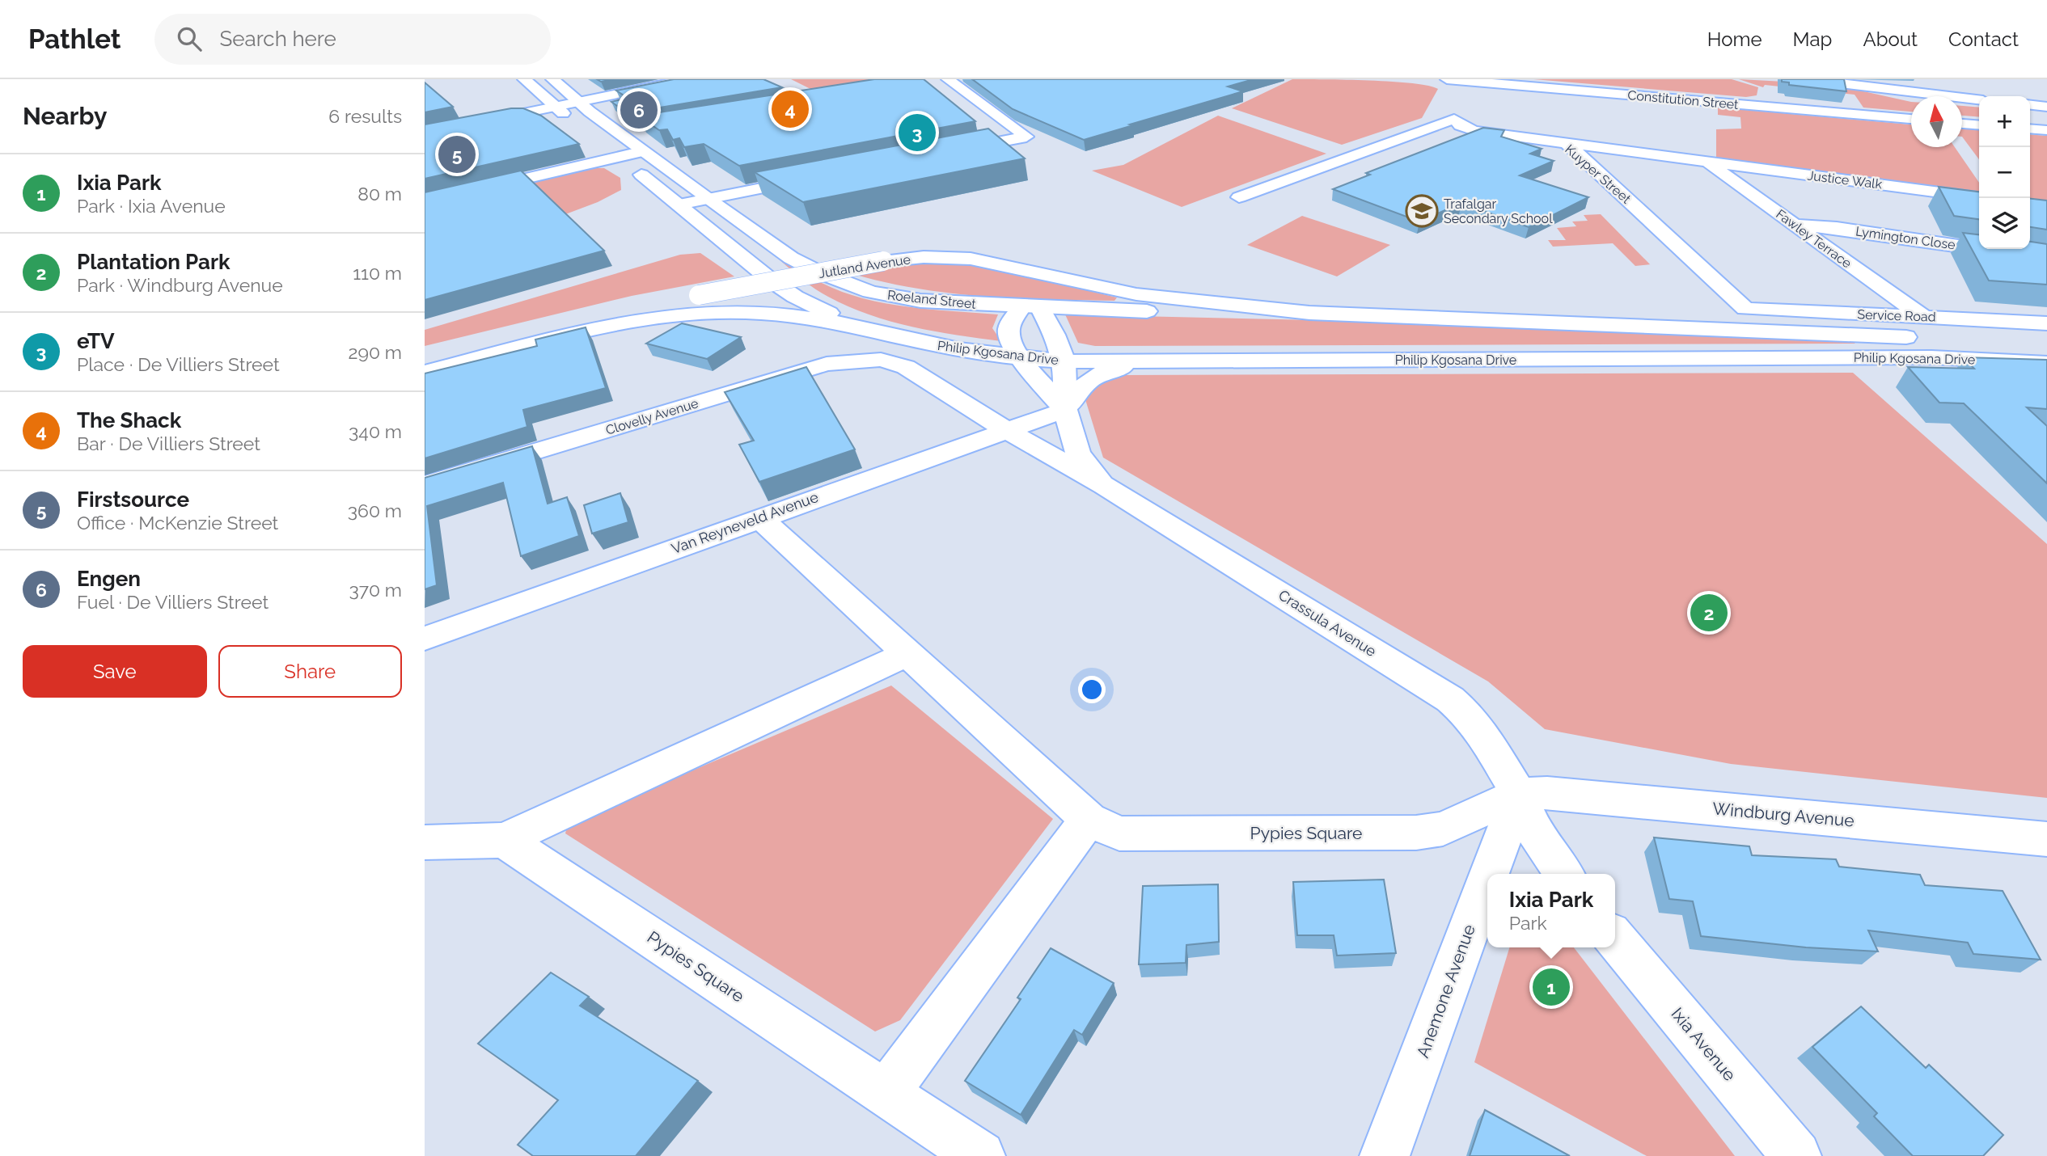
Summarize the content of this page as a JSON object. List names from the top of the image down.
{
  "streets": {
    "street": [
      "Constitution Street",
      "Kuyper Street",
      "Justice Walk",
      "Lymington Close",
      "Fawley Terrace",
      "Jutland Avenue",
      "Roeland Street",
      "Service Road",
      "Philip Kgosana Drive",
      "Clovelly Avenue",
      "Van Reyneveld Avenue",
      "Crassula Avenue",
      "Windburg Avenue",
      "Pypies Square",
      "Anemone Avenue",
      "Ixia Avenue"
    ]
  },
  "crossings": [
    ["Kuyper Street", "Justice Walk"],
    ["Kuyper Street", "Service Road"],
    ["Justice Walk", "Fawley Terrace"],
    ["Lymington Close", "Fawley Terrace"],
    ["Fawley Terrace", "Service Road"],
    ["Jutland Avenue", "Roeland Street"],
    ["Jutland Avenue", "Philip Kgosana Drive"],
    ["Roeland Street", "Philip Kgosana Drive"],
    ["Roeland Street", "Crassula Avenue"],
    ["Service Road", "Philip Kgosana Drive"],
    ["Philip Kgosana Drive", "Crassula Avenue"],
    ["Clovelly Avenue", "Crassula Avenue"],
    ["Van Reyneveld Avenue", "Crassula Avenue"],
    ["Van Reyneveld Avenue", "Pypies Square"],
    ["Crassula Avenue", "Windburg Avenue"],
    ["Crassula Avenue", "Pypies Square"],
    ["Crassula Avenue", "Anemone Avenue"],
    ["Windburg Avenue", "Pypies Square"],
    ["Windburg Avenue", "Anemone Avenue"],
    ["Pypies Square", "Anemone Avenue"]
  ],
  "places": {
    "school or university": ["Trafalgar Secondary School"]
  },
  "north": "top",
  "page": {
    "header": "Pathlet",
    "search": "Search here",
    "nav": [
      "Home",
      "Map",
      "About",
      "Contact"
    ],
    "heading": ["Nearby", "6 results"],
    "pins": [
      "4",
      "6",
      "3",
      "5",
      "2",
      "1"
    ],
    "map_buttons": ["+", "−"],
    "list": [
      {
        "mark": "1",
        "name": "Ixia Park",
        "note": "Park · Ixia Avenue",
        "value": "80 m"
      },
      {
        "mark": "2",
        "name": "Plantation Park",
        "note": "Park · Windburg Avenue",
        "value": "110 m"
      },
      {
        "mark": "3",
        "name": "eTV",
        "note": "Place · De Villiers Street",
        "value": "290 m"
      },
      {
        "mark": "4",
        "name": "The Shack",
        "note": "Bar · De Villiers Street",
        "value": "340 m"
      },
      {
        "mark": "5",
        "name": "Firstsource",
        "note": "Office · McKenzie Street",
        "value": "360 m"
      },
      {
        "mark": "6",
        "name": "Engen",
        "note": "Fuel · De Villiers Street",
        "value": "370 m"
      }
    ],
    "buttons": ["Save", "Share"],
    "popup": ["Ixia Park", "Park"]
  }
}
